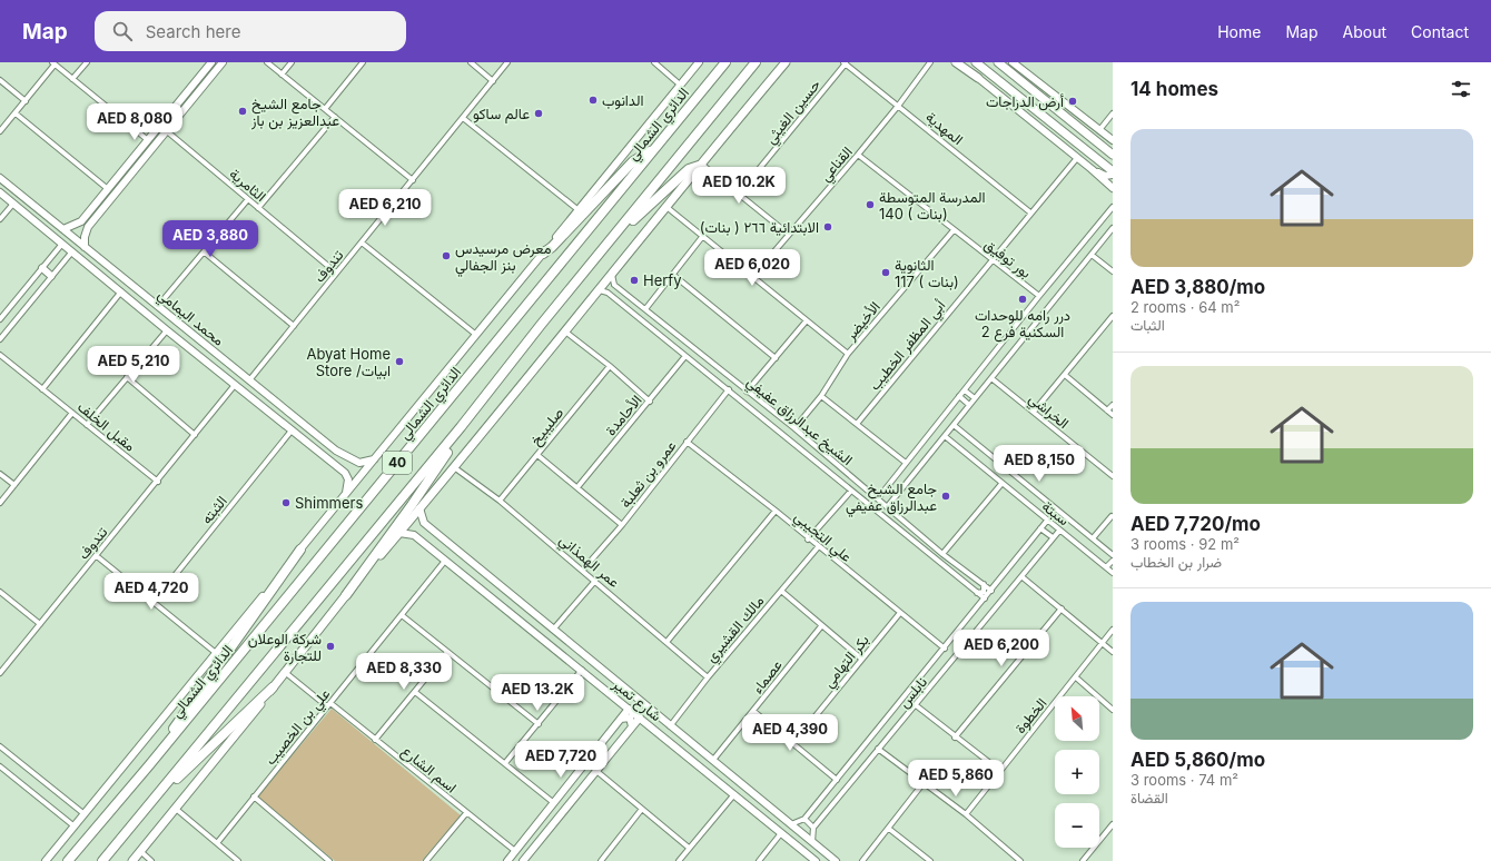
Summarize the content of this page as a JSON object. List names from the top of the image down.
{
  "streets": {
    "highway": ["الدائري الشمالي", "40"],
    "street": [
      "حسين الغيثي",
      "المهدية",
      "القناعي",
      "الثامرية",
      "بور توفيق",
      "تندوف",
      "محمد اليمامي",
      "الأخيضر",
      "أبي المظفر الخطيب",
      "الخراشي",
      "الأحامدة",
      "الشيخ عبدالرزاق عفيفي",
      "مقبل الخلف",
      "صليبيخ",
      "عمرو بن ثعلبة",
      "الثبته",
      "سبتة",
      "علي التجيبي",
      "عمر الهمذاني",
      "مالك القشيري",
      "بكر التهامي",
      "عصماء",
      "نابلس",
      "شارع تمير",
      "الخطوة",
      "علي بن الخصيب",
      "اسم الشارع"
    ]
  },
  "crossings": [
    ["حسين الغيثي", "المهدية"],
    ["الدائري الشمالي", "محمد اليمامي"],
    ["المهدية", "القناعي"],
    ["المهدية", "أبي المظفر الخطيب"],
    ["القناعي", "بور توفيق"],
    ["الثامرية", "تندوف"],
    ["بور توفيق", "الأخيضر"],
    ["بور توفيق", "أبي المظفر الخطيب"],
    ["تندوف", "محمد اليمامي"],
    ["تندوف", "مقبل الخلف"],
    ["محمد اليمامي", "الثبته"],
    ["الأخيضر", "الشيخ عبدالرزاق عفيفي"],
    ["الأحامدة", "الشيخ عبدالرزاق عفيفي"],
    ["الشيخ عبدالرزاق عفيفي", "عمرو بن ثعلبة"],
    ["الشيخ عبدالرزاق عفيفي", "نابلس"],
    ["صليبيخ", "عمر الهمذاني"],
    ["عمرو بن ثعلبة", "علي التجيبي"],
    ["عمرو بن ثعلبة", "عمر الهمذاني"],
    ["سبتة", "نابلس"],
    ["علي التجيبي", "مالك القشيري"],
    ["علي التجيبي", "بكر التهامي"],
    ["علي التجيبي", "نابلس"],
    ["عمر الهمذاني", "مالك القشيري"],
    ["شارع تمير", "علي بن الخصيب"],
    ["علي بن الخصيب", "اسم الشارع"]
  ],
  "places": [
    "الدانوب",
    "أرض الدراجات",
    "جامع الشيخ عبدالعزيز بن باز",
    "عالم ساكو",
    "المدرسة المتوسطة 140 ( بنات)",
    "الابتدائية ٢٦٦ ( بنات)",
    "معرض مرسيدس بنز الجفالي",
    "الثانوية 117 ( بنات)",
    "Herfy",
    "درر رامه للوحدات السكنية فرع 2",
    "Abyat Home Store /ابيات",
    "جامع الشيخ عبدالرزاق عفيفي",
    "Shimmers",
    "شركة الوعلان للتجارة"
  ],
  "north": "top left",
  "page": {
    "header": "Map",
    "search": "Search here",
    "nav": [
      "Home",
      "Map",
      "About",
      "Contact"
    ],
    "heading": "14 homes",
    "price": [
      "AED 8,080",
      "AED 10.2K",
      "AED 6,210",
      "AED 3,880",
      "AED 6,020",
      "AED 5,210",
      "AED 8,150",
      "AED 4,720",
      "AED 6,200",
      "AED 8,330",
      "AED 13.2K",
      "AED 4,390",
      "AED 7,720",
      "AED 5,860"
    ],
    "list": [
      {
        "name": "AED 3,880/mo",
        "note": "2 rooms · 64 m² · الثبات"
      },
      {
        "name": "AED 7,720/mo",
        "note": "3 rooms · 92 m² · ضرار بن الخطاب"
      },
      {
        "name": "AED 5,860/mo",
        "note": "3 rooms · 74 m² · القضاة"
      }
    ],
    "map_buttons": ["+", "−"]
  }
}
